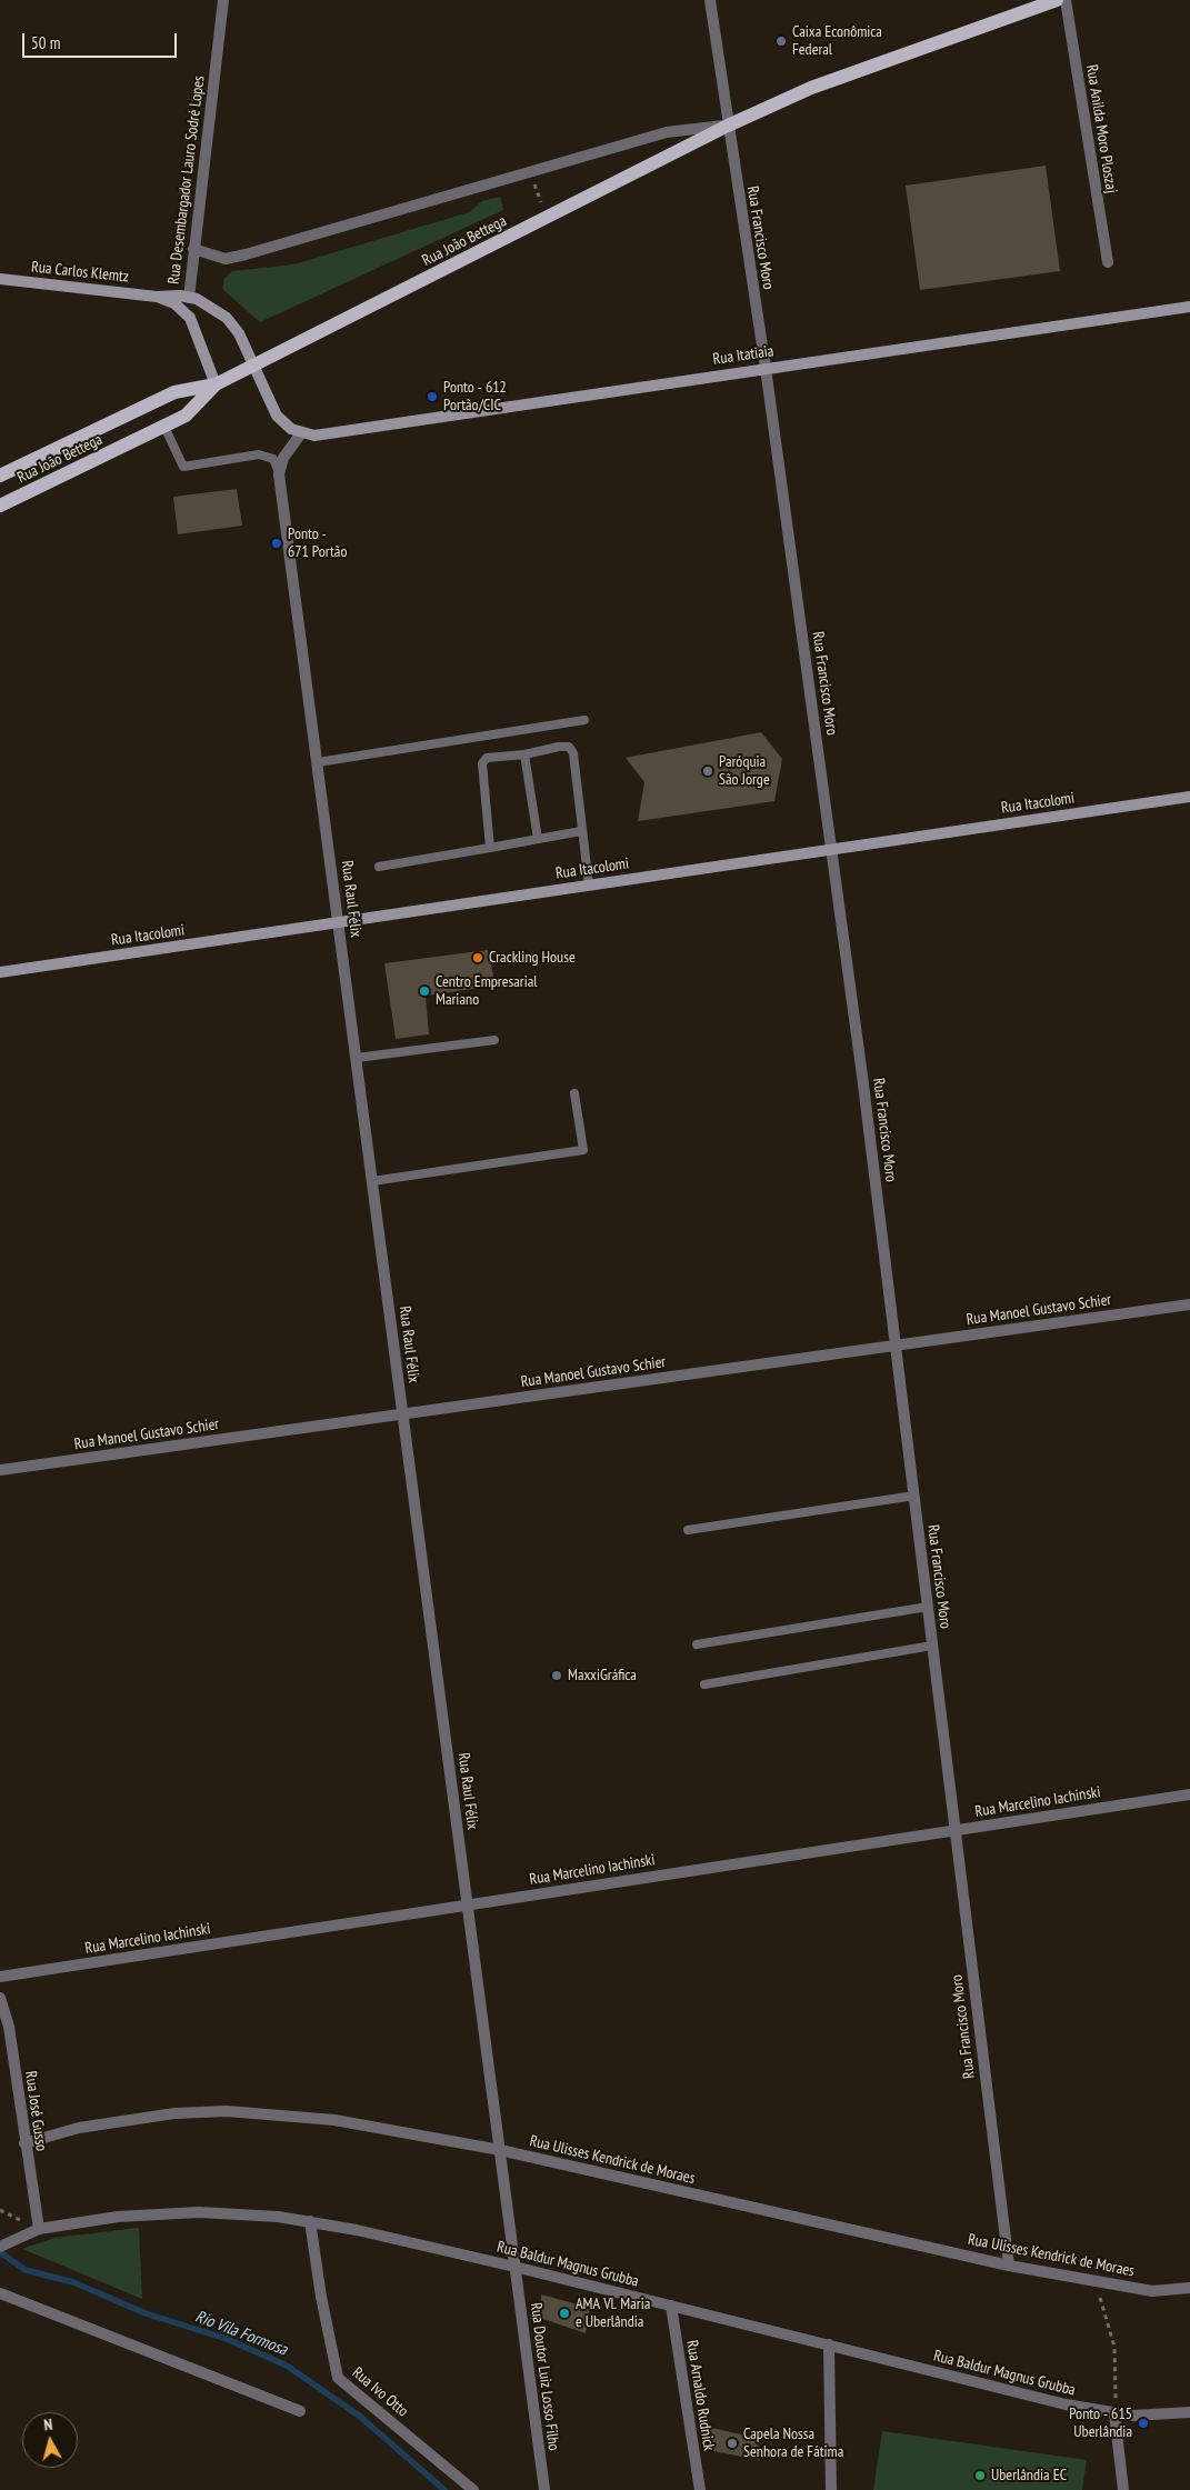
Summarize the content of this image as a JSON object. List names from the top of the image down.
{
  "streets": {
    "main road": [
      "Rua João Bettega",
      "Rua Carlos Klemtz",
      "Rua Itatiaia",
      "Rua Itacolomi"
    ],
    "street": [
      "Rua Anilda Moro Ploszaj",
      "Rua Desembargador Lauro Sodré Lopes",
      "Rua Francisco Moro",
      "Rua Raul Félix",
      "Rua Manoel Gustavo Schier",
      "Rua Marcelino Iachinski",
      "Rua José Gusso",
      "Rua Ulisses Kendrick de Moraes",
      "Rua Baldur Magnus Grubba",
      "Rua Doutor Luiz Losso Filho",
      "Rua Ivo Otto",
      "Rua Arnaldo Rudnick"
    ]
  },
  "crossings": [
    ["Rua Desembargador Lauro Sodré Lopes", "Rua João Bettega"],
    ["Rua Desembargador Lauro Sodré Lopes", "Rua Carlos Klemtz"],
    ["Rua Francisco Moro", "Rua João Bettega"],
    ["Rua Francisco Moro", "Rua Itatiaia"],
    ["Rua Francisco Moro", "Rua Itacolomi"],
    ["Rua Francisco Moro", "Rua Manoel Gustavo Schier"],
    ["Rua Francisco Moro", "Rua Marcelino Iachinski"],
    ["Rua Francisco Moro", "Rua Ulisses Kendrick de Moraes"],
    ["Rua João Bettega", "Rua Carlos Klemtz"],
    ["Rua Itacolomi", "Rua Raul Félix"],
    ["Rua Raul Félix", "Rua Manoel Gustavo Schier"],
    ["Rua Raul Félix", "Rua Marcelino Iachinski"],
    ["Rua Raul Félix", "Rua Ulisses Kendrick de Moraes"],
    ["Rua Raul Félix", "Rua Baldur Magnus Grubba"],
    ["Rua Raul Félix", "Rua Doutor Luiz Losso Filho"],
    ["Rua José Gusso", "Rua Ulisses Kendrick de Moraes"],
    ["Rua José Gusso", "Rua Baldur Magnus Grubba"],
    ["Rua Baldur Magnus Grubba", "Rua Doutor Luiz Losso Filho"],
    ["Rua Baldur Magnus Grubba", "Rua Ivo Otto"],
    ["Rua Baldur Magnus Grubba", "Rua Arnaldo Rudnick"]
  ],
  "water": ["Rio Vila Formosa"],
  "places": [
    "Caixa Econômica Federal",
    "Ponto - 612 Portão/CIC",
    "Ponto - 671 Portão",
    "Paróquia São Jorge",
    "Crackling House",
    "Centro Empresarial Mariano",
    "MaxxiGráfica",
    "AMA Vl. Maria e Uberlândia",
    "Ponto - 615 Uberlândia",
    "Capela Nossa Senhora de Fátima",
    "Uberlândia EC"
  ],
  "scale_bar": "50 m",
  "north": "top"
}
